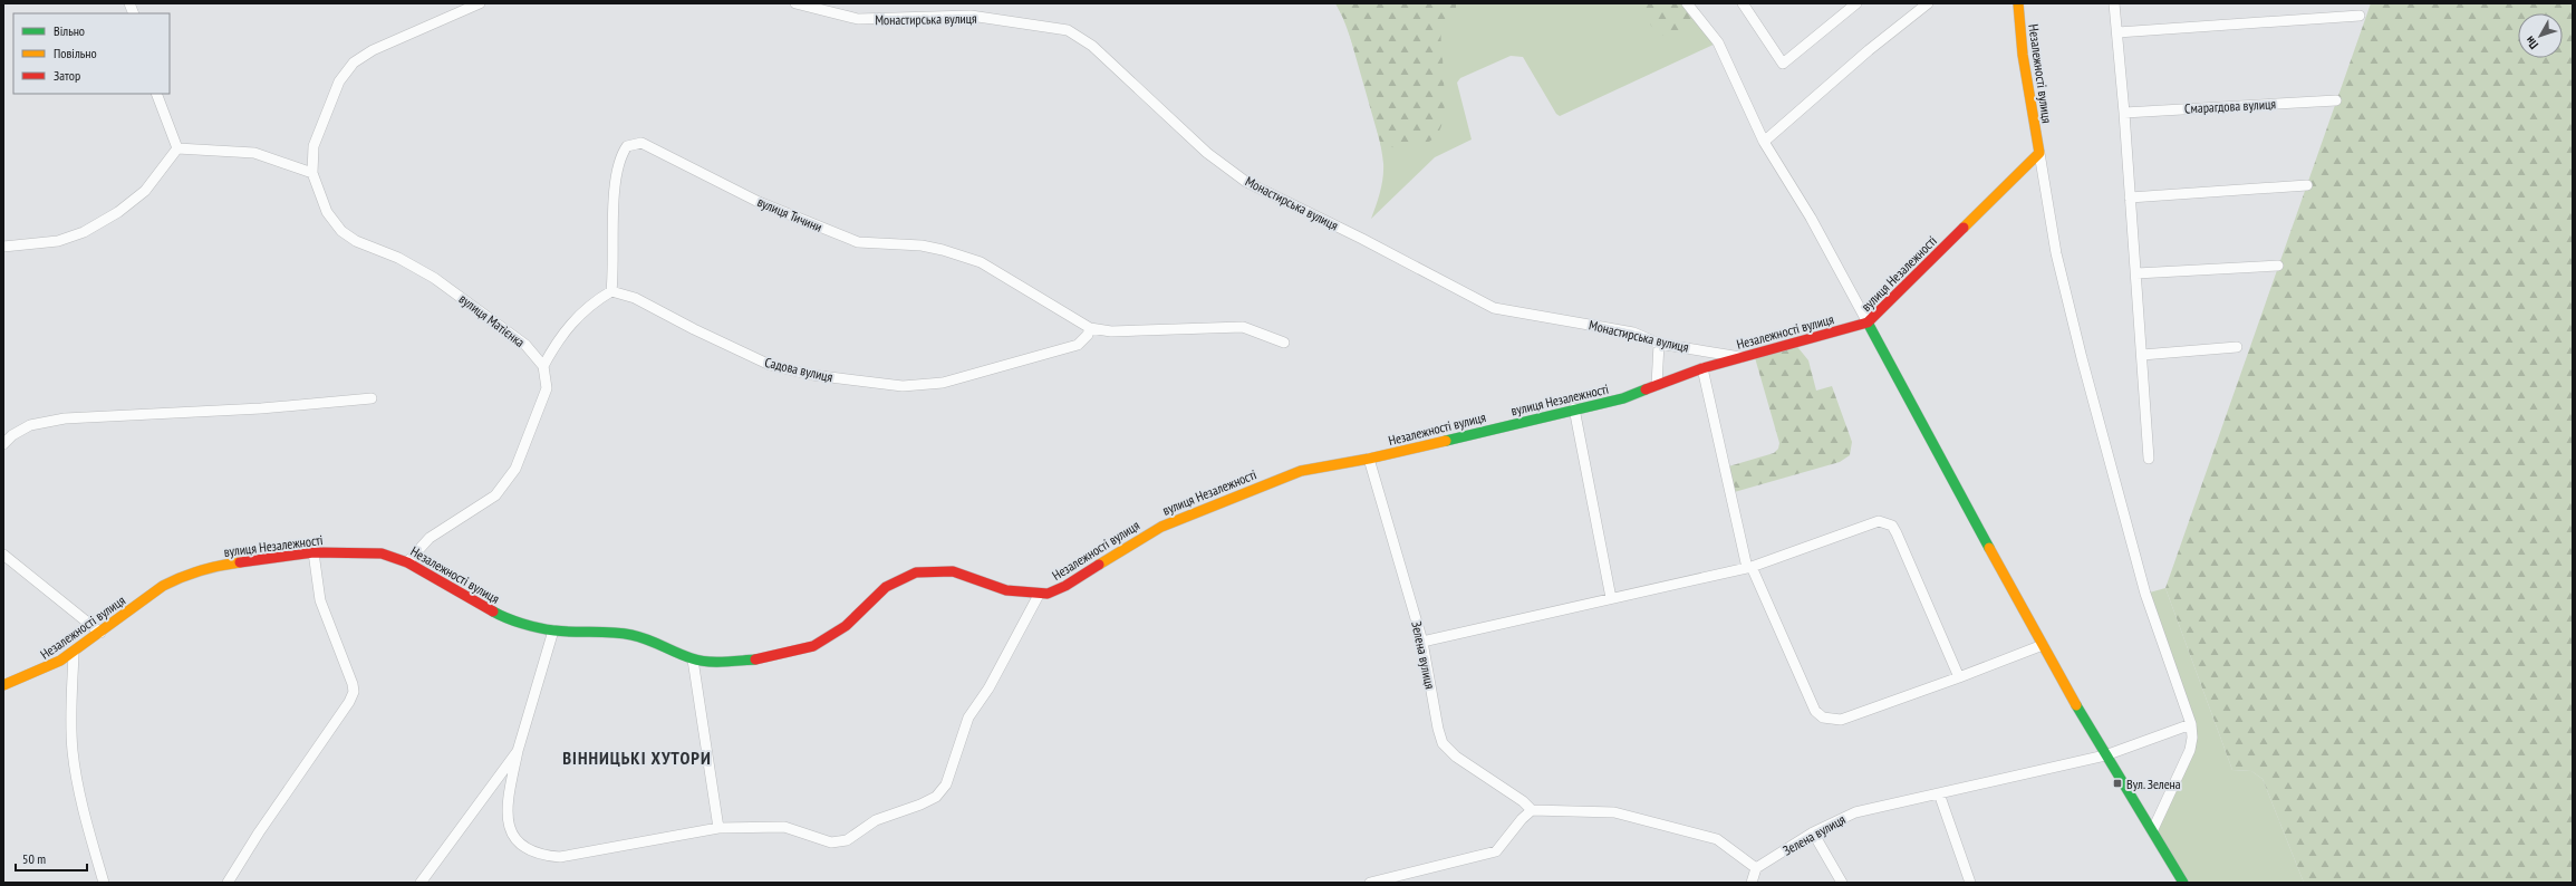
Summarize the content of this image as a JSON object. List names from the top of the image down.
{
  "streets": {
    "street": [
      "Монастирська вулиця",
      "Незалежності вулиця",
      "Смарагдова вулиця",
      "вулиця Тичини",
      "вулиця Незалежності",
      "вулиця Матієнка",
      "Садова вулиця",
      "Зелена вулиця"
    ]
  },
  "crossings": [
    ["Монастирська вулиця", "Незалежності вулиця"],
    ["Незалежності вулиця", "вулиця Незалежності"],
    ["Незалежності вулиця", "Зелена вулиця"],
    ["вулиця Тичини", "Садова вулиця"]
  ],
  "districts": ["ВІННИЦЬКІ ХУТОРИ"],
  "places": {
    "transit": ["Вул. Зелена"]
  },
  "legend": ["Вільно", "Повільно", "Затор"],
  "scale_bar": "50 m",
  "north": "bottom left"
}
